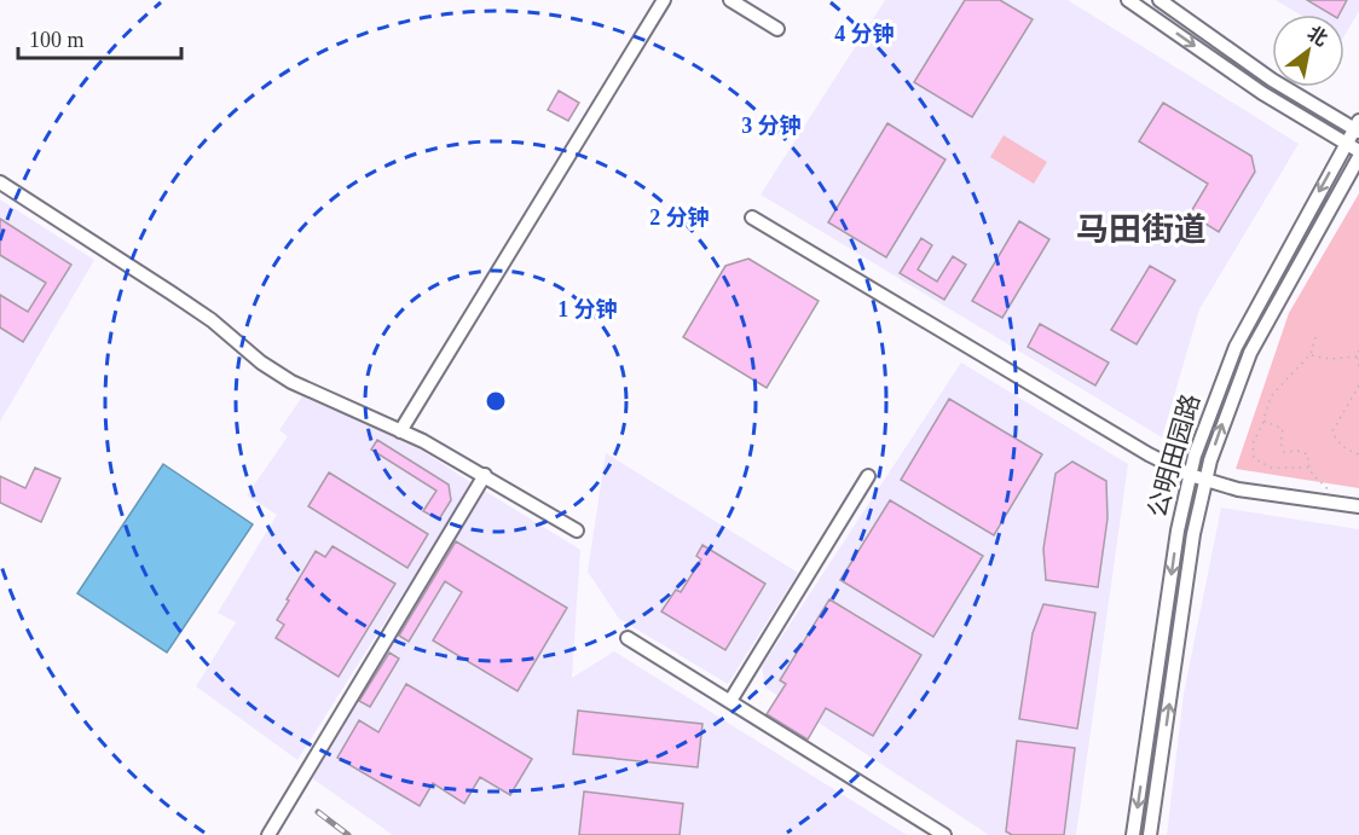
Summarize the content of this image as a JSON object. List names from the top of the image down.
{
  "streets": {
    "street": ["公明田园路"]
  },
  "districts": ["马田街道"],
  "scale_bar": "100 m",
  "north": "top right",
  "rings": [
    "4 分钟",
    "3 分钟",
    "2 分钟",
    "1 分钟"
  ]
}
